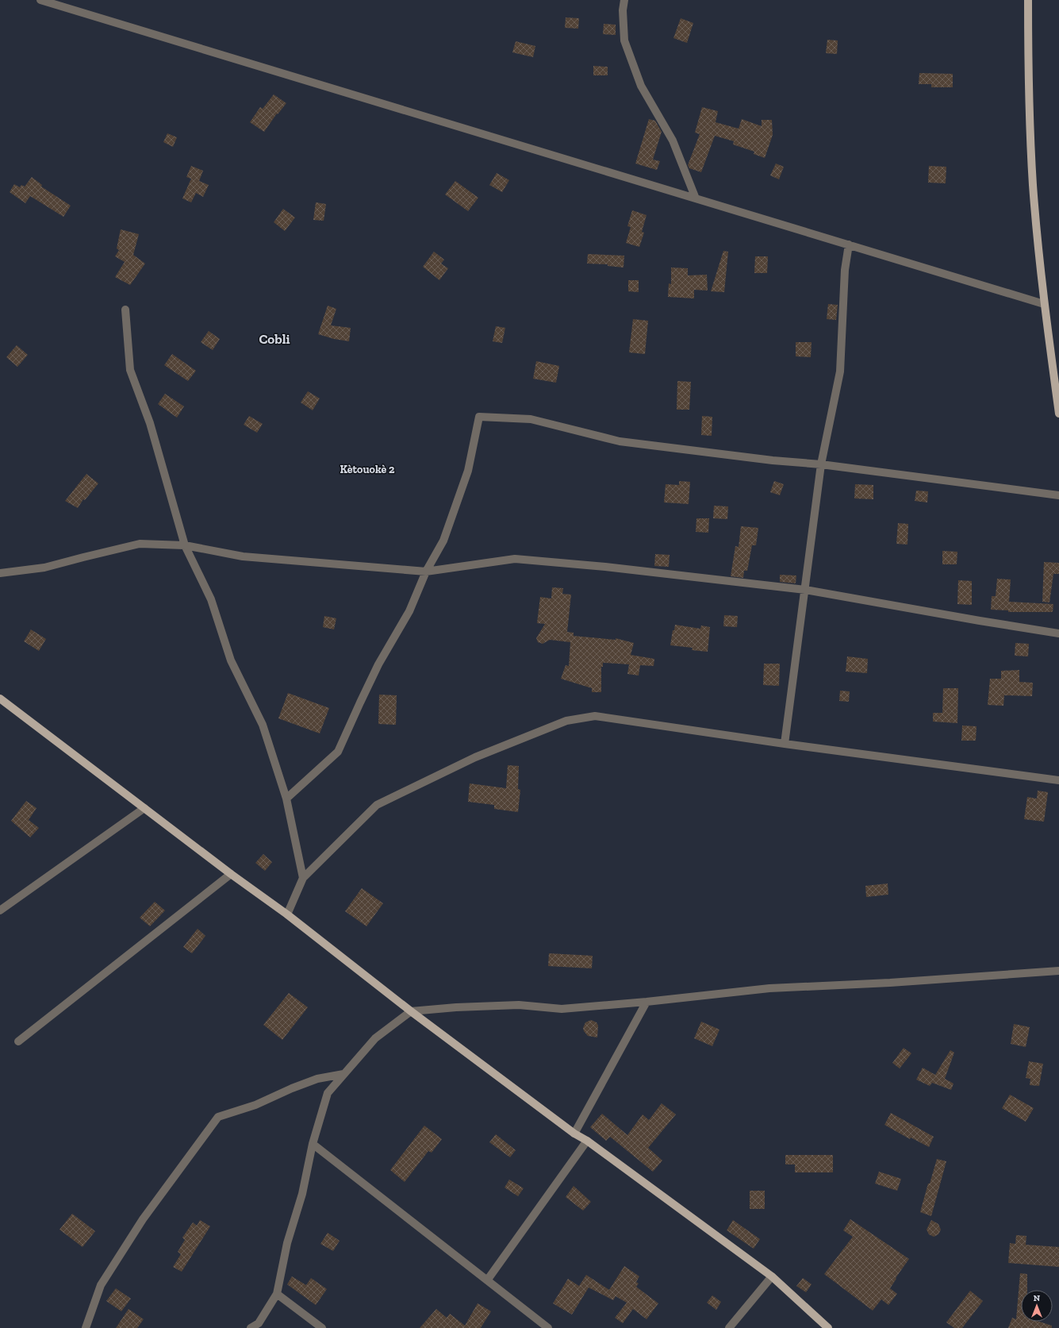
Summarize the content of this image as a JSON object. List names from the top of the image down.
{
  "districts": ["Cobli", "Kètouokè 2"],
  "north": "top"
}
